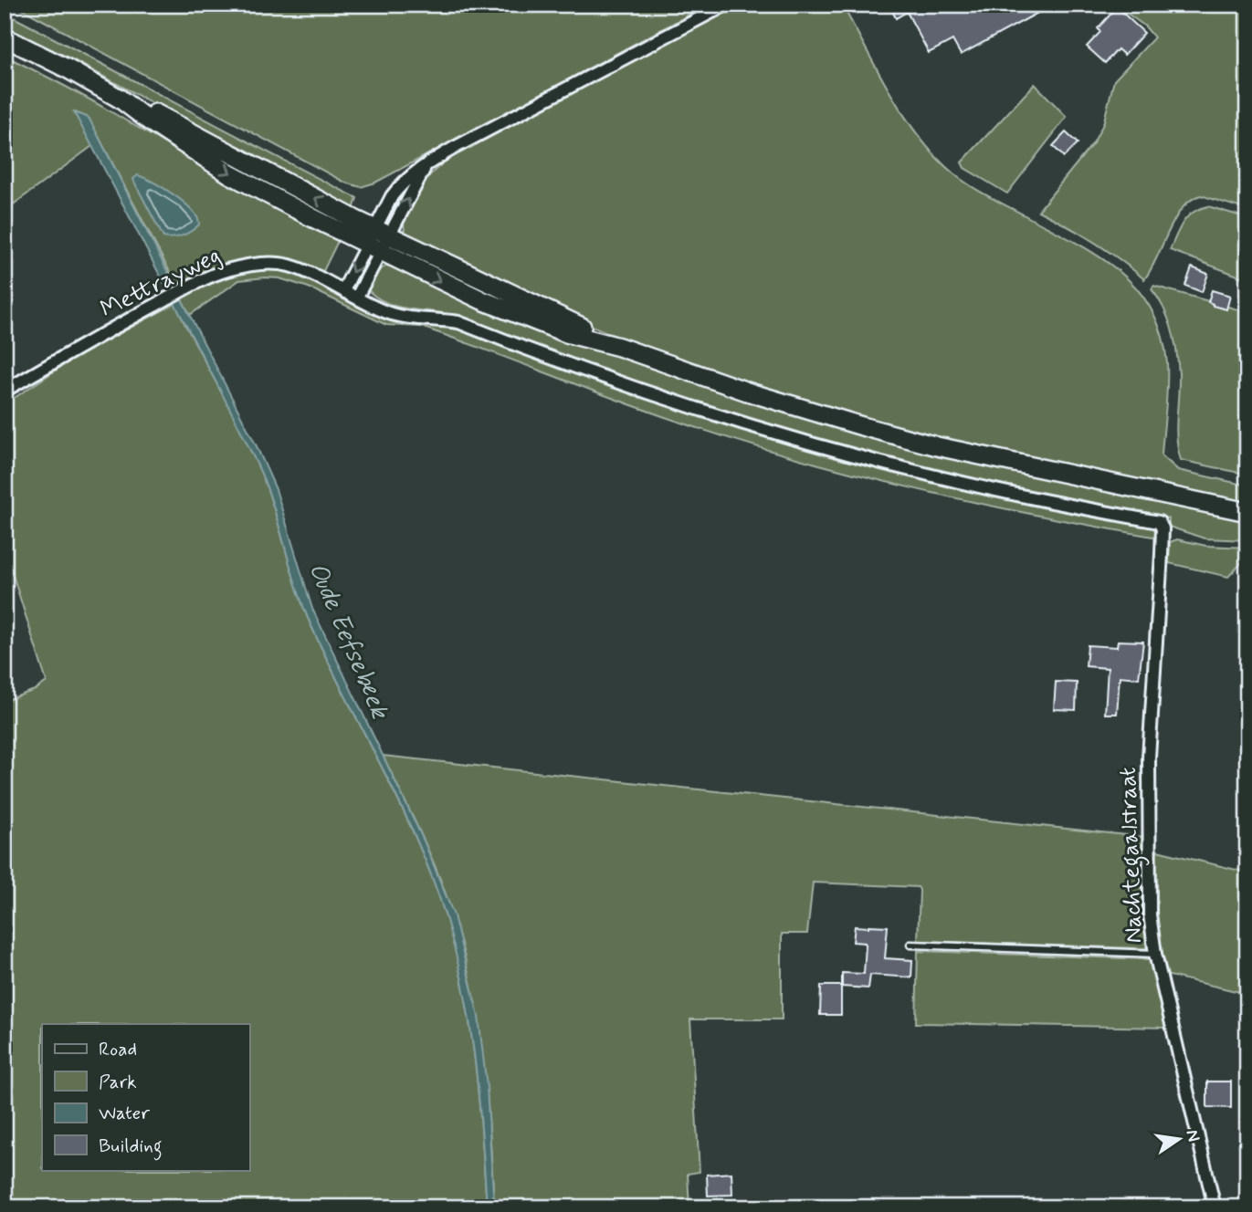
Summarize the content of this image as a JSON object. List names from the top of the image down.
{
  "streets": {
    "street": ["Mettrayweg", "Nachtegaalstraat"]
  },
  "crossings": [
    ["Mettrayweg", "Nachtegaalstraat"]
  ],
  "water": ["Oude Eefsebeek"],
  "legend": [
    "Road",
    "Park",
    "Water",
    "Building"
  ],
  "north": "right"
}
